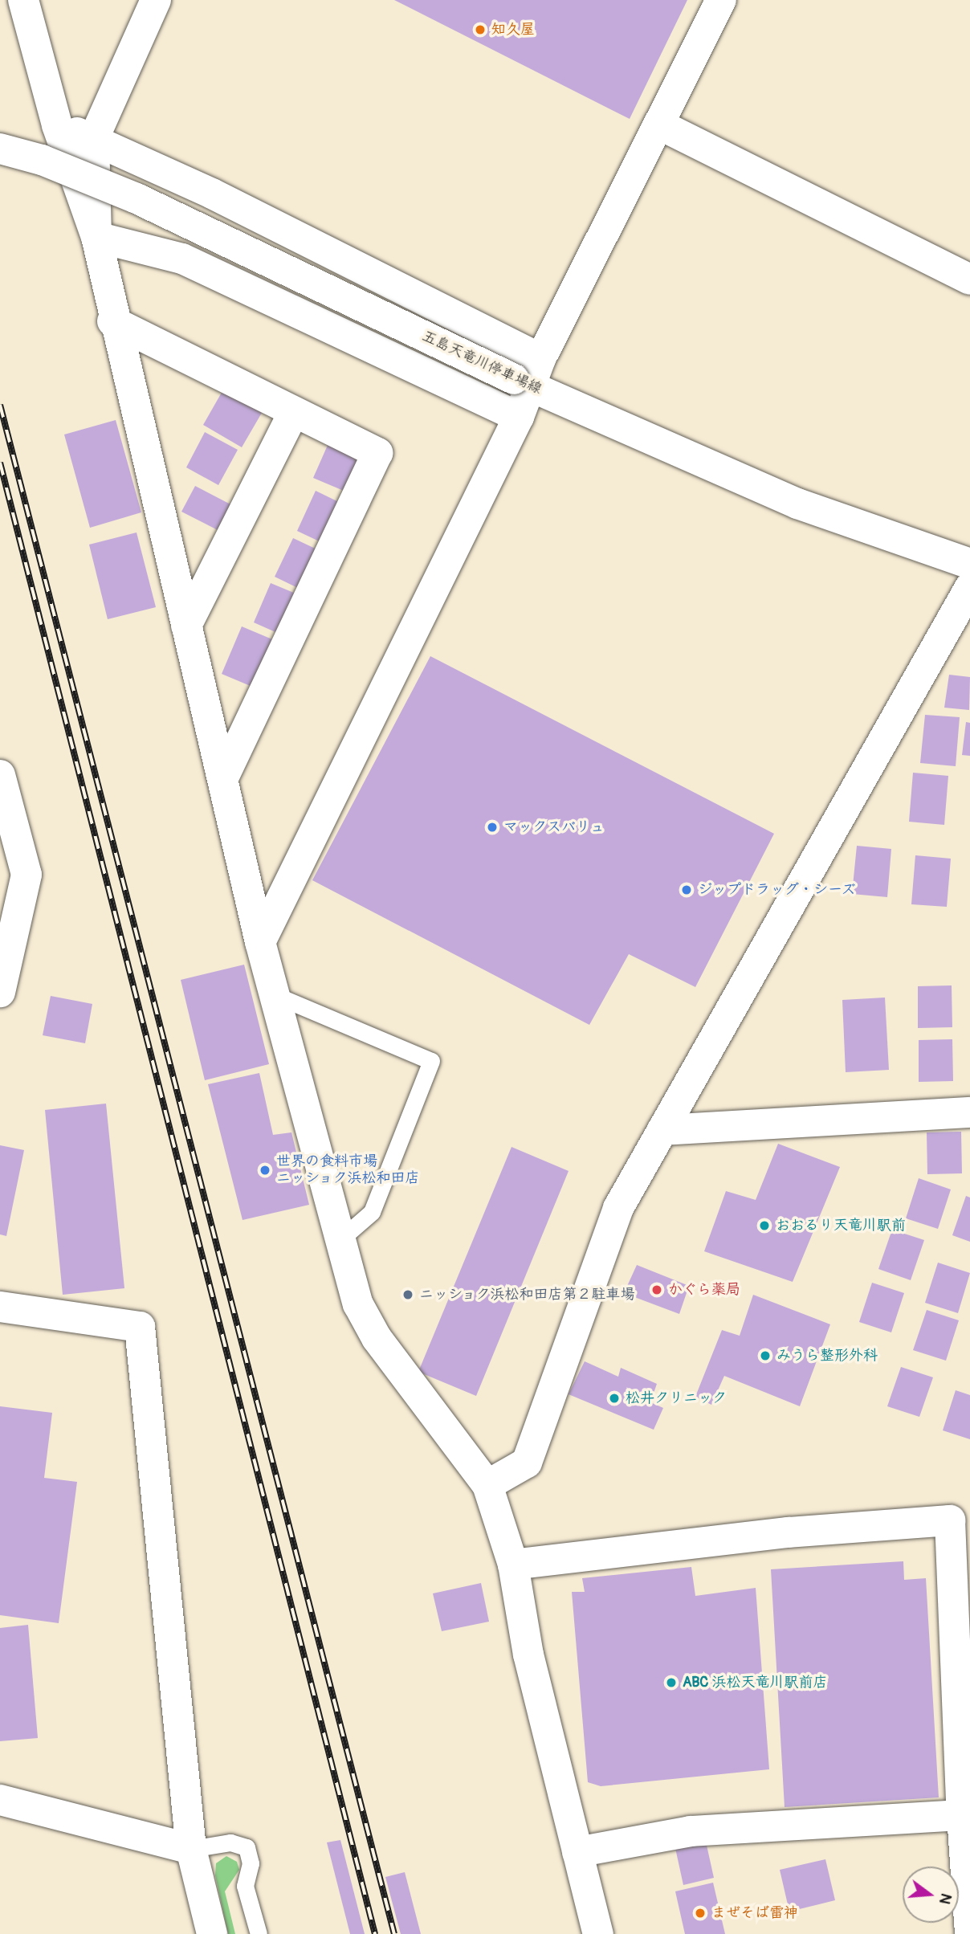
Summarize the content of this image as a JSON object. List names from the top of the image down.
{
  "streets": {
    "street": ["五島天竜川停車場線"]
  },
  "places": [
    "知久屋",
    "マックスバリュ",
    "ジップドラッグ・シーズ",
    "世界の食料市場 ニッショク浜松和田店",
    "おおるり天竜川駅前",
    "かぐら薬局",
    "ニッショク浜松和田店第２駐車場",
    "みうら整形外科",
    "松井クリニック",
    "ABC 浜松天竜川駅前店",
    "まぜそば雷神"
  ],
  "north": "right"
}
